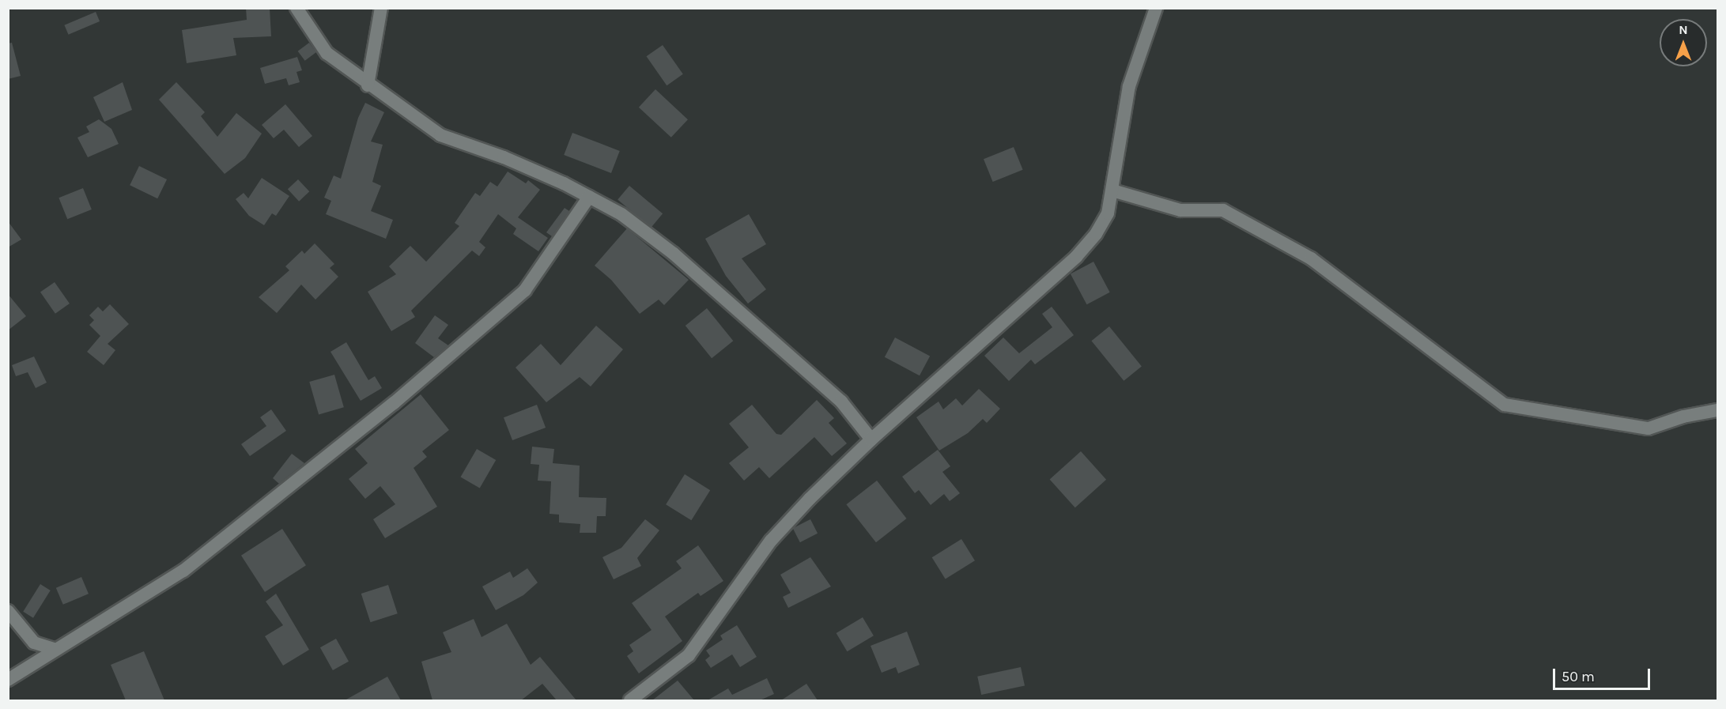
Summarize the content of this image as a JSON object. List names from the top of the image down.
{
  "scale_bar": "50 m",
  "north": "top"
}
